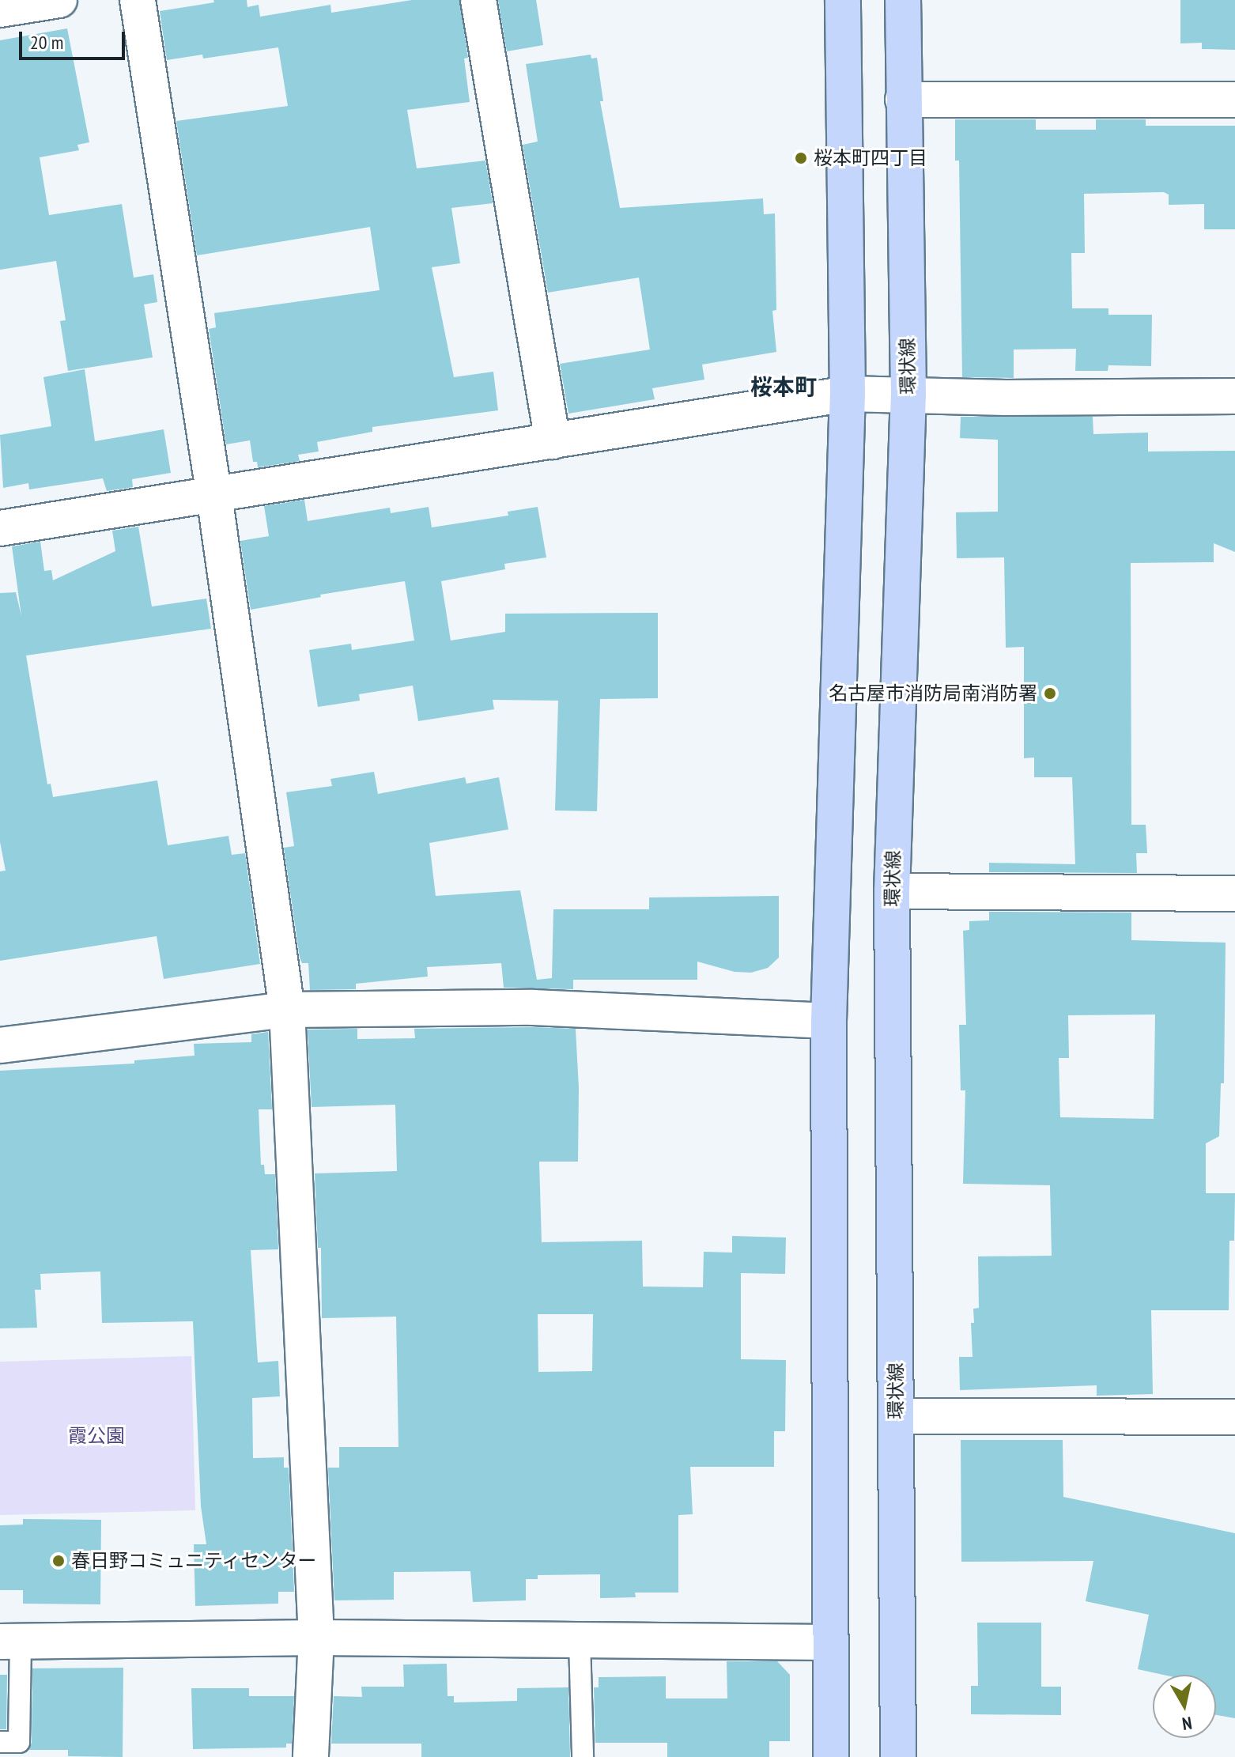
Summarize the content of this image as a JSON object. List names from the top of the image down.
{
  "streets": {
    "main road": ["環状線"]
  },
  "districts": ["桜本町"],
  "parks": ["霞公園"],
  "places": ["桜本町四丁目", "名古屋市消防局南消防署", "春日野コミュニティセンター"],
  "scale_bar": "20 m",
  "north": "bottom"
}
